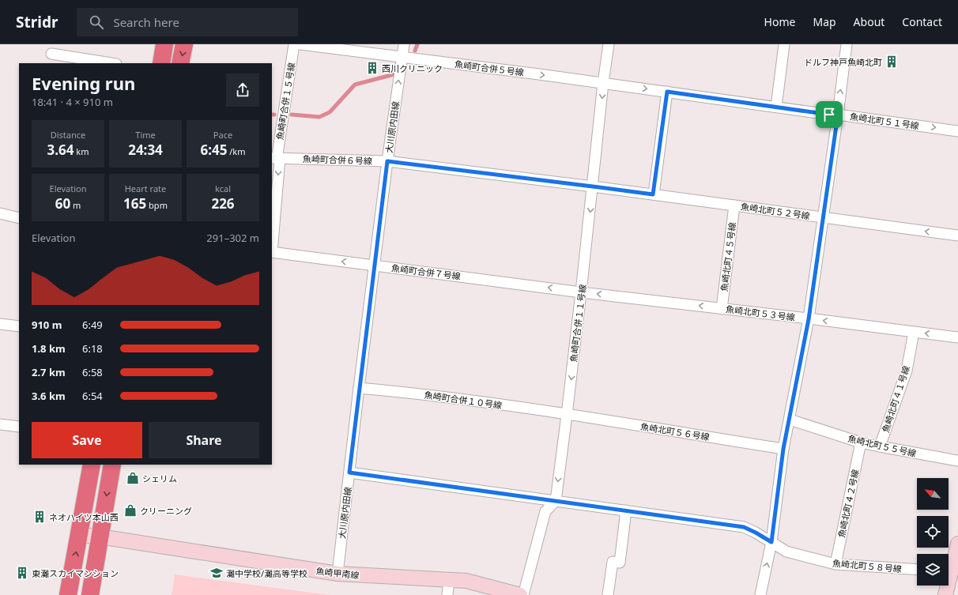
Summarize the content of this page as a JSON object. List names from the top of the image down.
{
  "streets": {
    "street": [
      "魚崎町合併５号線",
      "魚崎町合併１５号線",
      "魚崎北町５１号線",
      "大川原内田線",
      "魚崎町合併６号線",
      "魚崎北町５２号線",
      "魚崎北町４５号線",
      "魚崎町合併７号線",
      "魚崎北町５３号線",
      "魚崎町合併１１号線",
      "魚崎北町４１号線",
      "魚崎町合併１０号線",
      "魚崎北町５６号線",
      "魚崎北町５５号線",
      "魚崎北町４２号線",
      "魚崎北町５８号線",
      "魚崎甲南線"
    ]
  },
  "crossings": [
    ["魚崎町合併５号線", "魚崎北町５１号線"],
    ["魚崎町合併５号線", "大川原内田線"],
    ["魚崎町合併５号線", "魚崎町合併１１号線"],
    ["魚崎町合併１５号線", "魚崎町合併６号線"],
    ["魚崎北町５１号線", "魚崎町合併１１号線"],
    ["大川原内田線", "魚崎町合併６号線"],
    ["大川原内田線", "魚崎町合併７号線"],
    ["大川原内田線", "魚崎町合併１０号線"],
    ["大川原内田線", "魚崎北町５８号線"],
    ["大川原内田線", "魚崎甲南線"],
    ["魚崎町合併６号線", "魚崎北町５２号線"],
    ["魚崎町合併６号線", "魚崎町合併１１号線"],
    ["魚崎北町５２号線", "魚崎北町４５号線"],
    ["魚崎北町５２号線", "魚崎町合併１１号線"],
    ["魚崎北町４５号線", "魚崎北町５３号線"],
    ["魚崎町合併７号線", "魚崎北町５３号線"],
    ["魚崎町合併７号線", "魚崎町合併１１号線"],
    ["魚崎北町５３号線", "魚崎町合併１１号線"],
    ["魚崎北町５３号線", "魚崎北町４１号線"],
    ["魚崎町合併１１号線", "魚崎町合併１０号線"],
    ["魚崎町合併１１号線", "魚崎北町５６号線"],
    ["魚崎町合併１１号線", "魚崎北町５８号線"],
    ["魚崎北町４１号線", "魚崎北町５５号線"],
    ["魚崎町合併１０号線", "魚崎北町５６号線"],
    ["魚崎北町５５号線", "魚崎北町４２号線"],
    ["魚崎北町４２号線", "魚崎北町５８号線"]
  ],
  "one_way": [
    "魚崎町合併５号線",
    "魚崎町合併１５号線",
    "魚崎北町５１号線",
    "魚崎北町５２号線",
    "魚崎町合併７号線",
    "魚崎北町５３号線",
    "魚崎町合併１１号線"
  ],
  "places": {
    "building": [
      "ドルフ神戸魚崎北町",
      "西川クリニック",
      "ネオハイツ本山西",
      "東灘スカイマンション"
    ],
    "shop": ["シェリム", "クリーニング"],
    "school or university": ["灘中学校/灘高等学校"]
  },
  "north": "top left",
  "page": {
    "header": "Stridr",
    "search": "Search here",
    "nav": [
      "Home",
      "Map",
      "About",
      "Contact"
    ],
    "heading": ["Evening run", "18:41 · 4 × 910 m"],
    "stats": [
      ["Distance", "3.64 km"],
      ["Time", "24:34"],
      ["Pace", "6:45 /km"],
      ["Elevation", "60 m"],
      ["Heart rate", "165 bpm"],
      ["kcal", "226"]
    ],
    "chart": ["Elevation", "291–302 m"],
    "list": [
      {
        "name": "910 m",
        "note": "6:49"
      },
      {
        "name": "1.8 km",
        "note": "6:18"
      },
      {
        "name": "2.7 km",
        "note": "6:58"
      },
      {
        "name": "3.6 km",
        "note": "6:54"
      }
    ],
    "buttons": ["Save", "Share"]
  }
}
